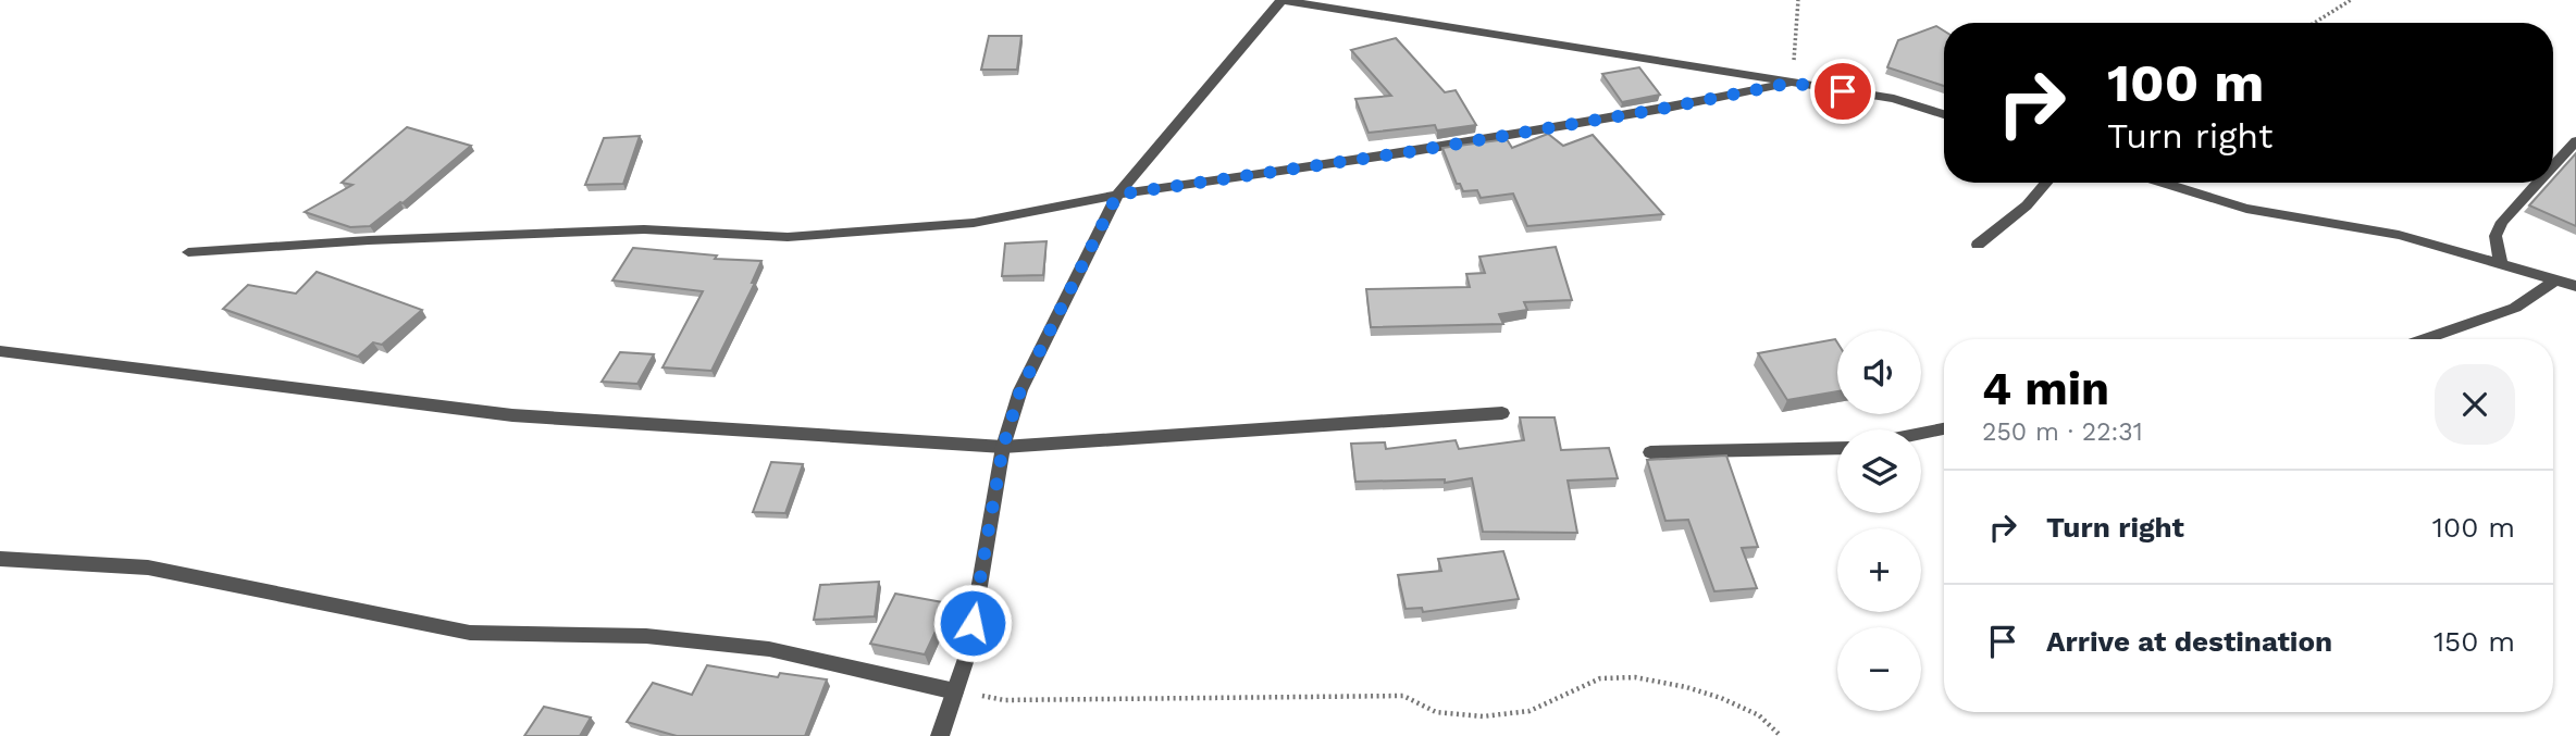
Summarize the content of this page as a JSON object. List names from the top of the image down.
{
  "page": {
    "turn": ["100 m", "Turn right"],
    "map_buttons": ["+", "−"],
    "heading": ["4 min", "250 m · 22:31"],
    "list": [
      {
        "name": "Turn right",
        "value": "100 m"
      },
      {
        "name": "Arrive at destination",
        "value": "150 m"
      }
    ]
  }
}
